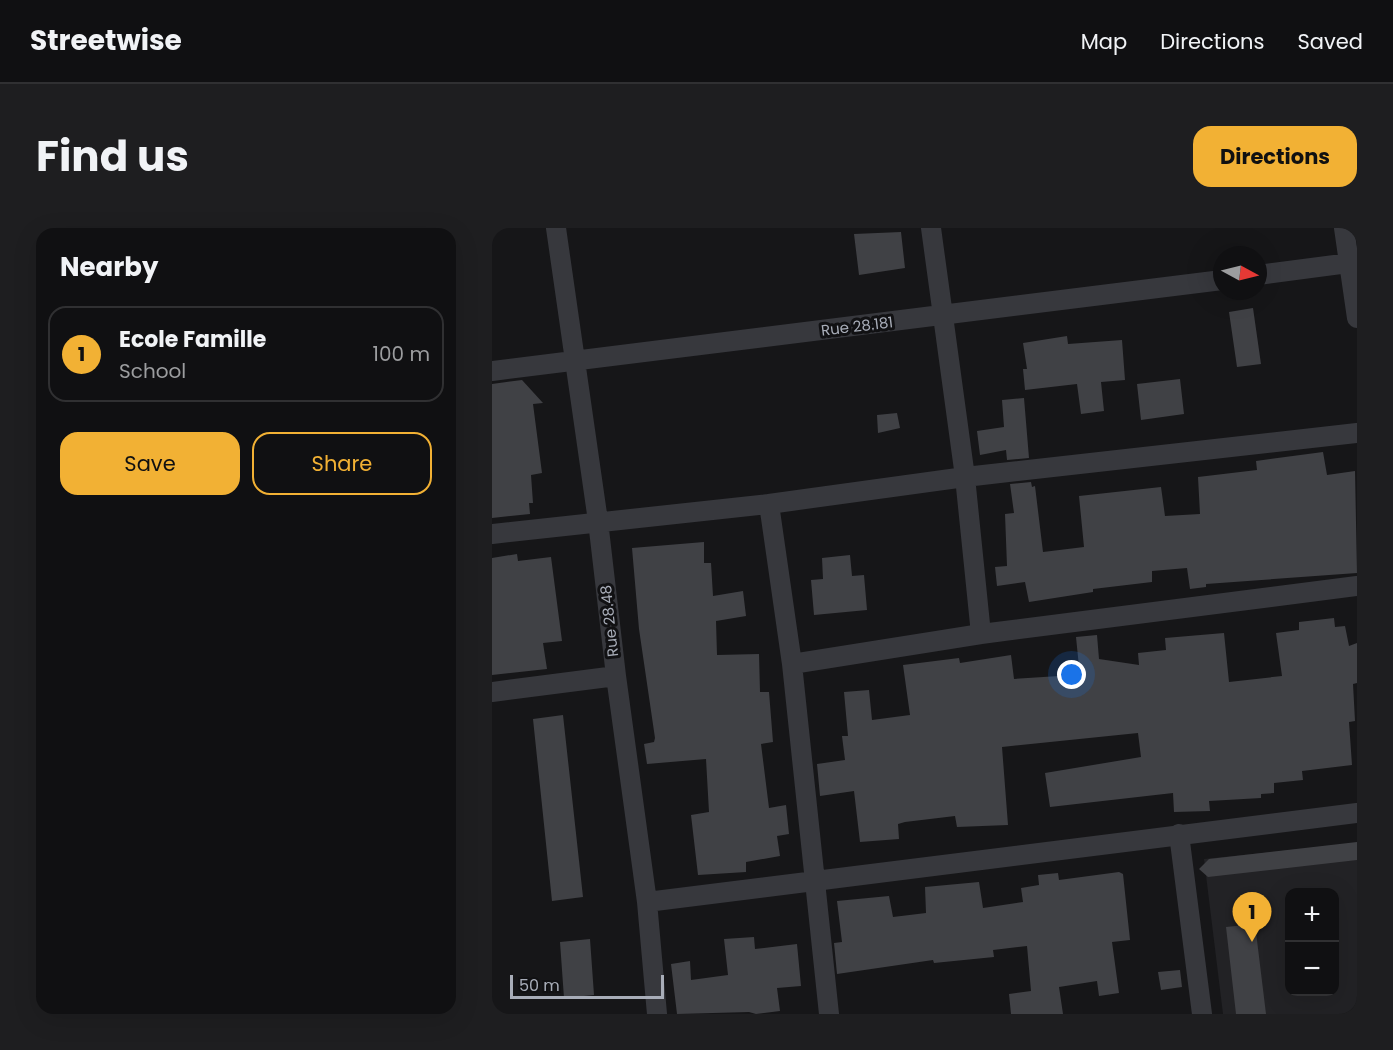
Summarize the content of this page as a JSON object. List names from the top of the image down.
{
  "streets": {
    "street": ["Rue 28.181", "Rue 28.48"]
  },
  "crossings": [
    ["Rue 28.181", "Rue 28.48"]
  ],
  "scale_bar": "50 m",
  "north": "right",
  "page": {
    "header": "Streetwise",
    "nav": ["Map", "Directions", "Saved"],
    "title": "Find us",
    "buttons": [
      "Directions",
      ["Save", "Share"]
    ],
    "heading": "Nearby",
    "list": [
      {
        "mark": "1",
        "name": "Ecole Famille",
        "note": "School",
        "value": "100 m"
      }
    ],
    "map_buttons": ["+", "−"],
    "pins": "1",
    "scale": "50 m"
  }
}
